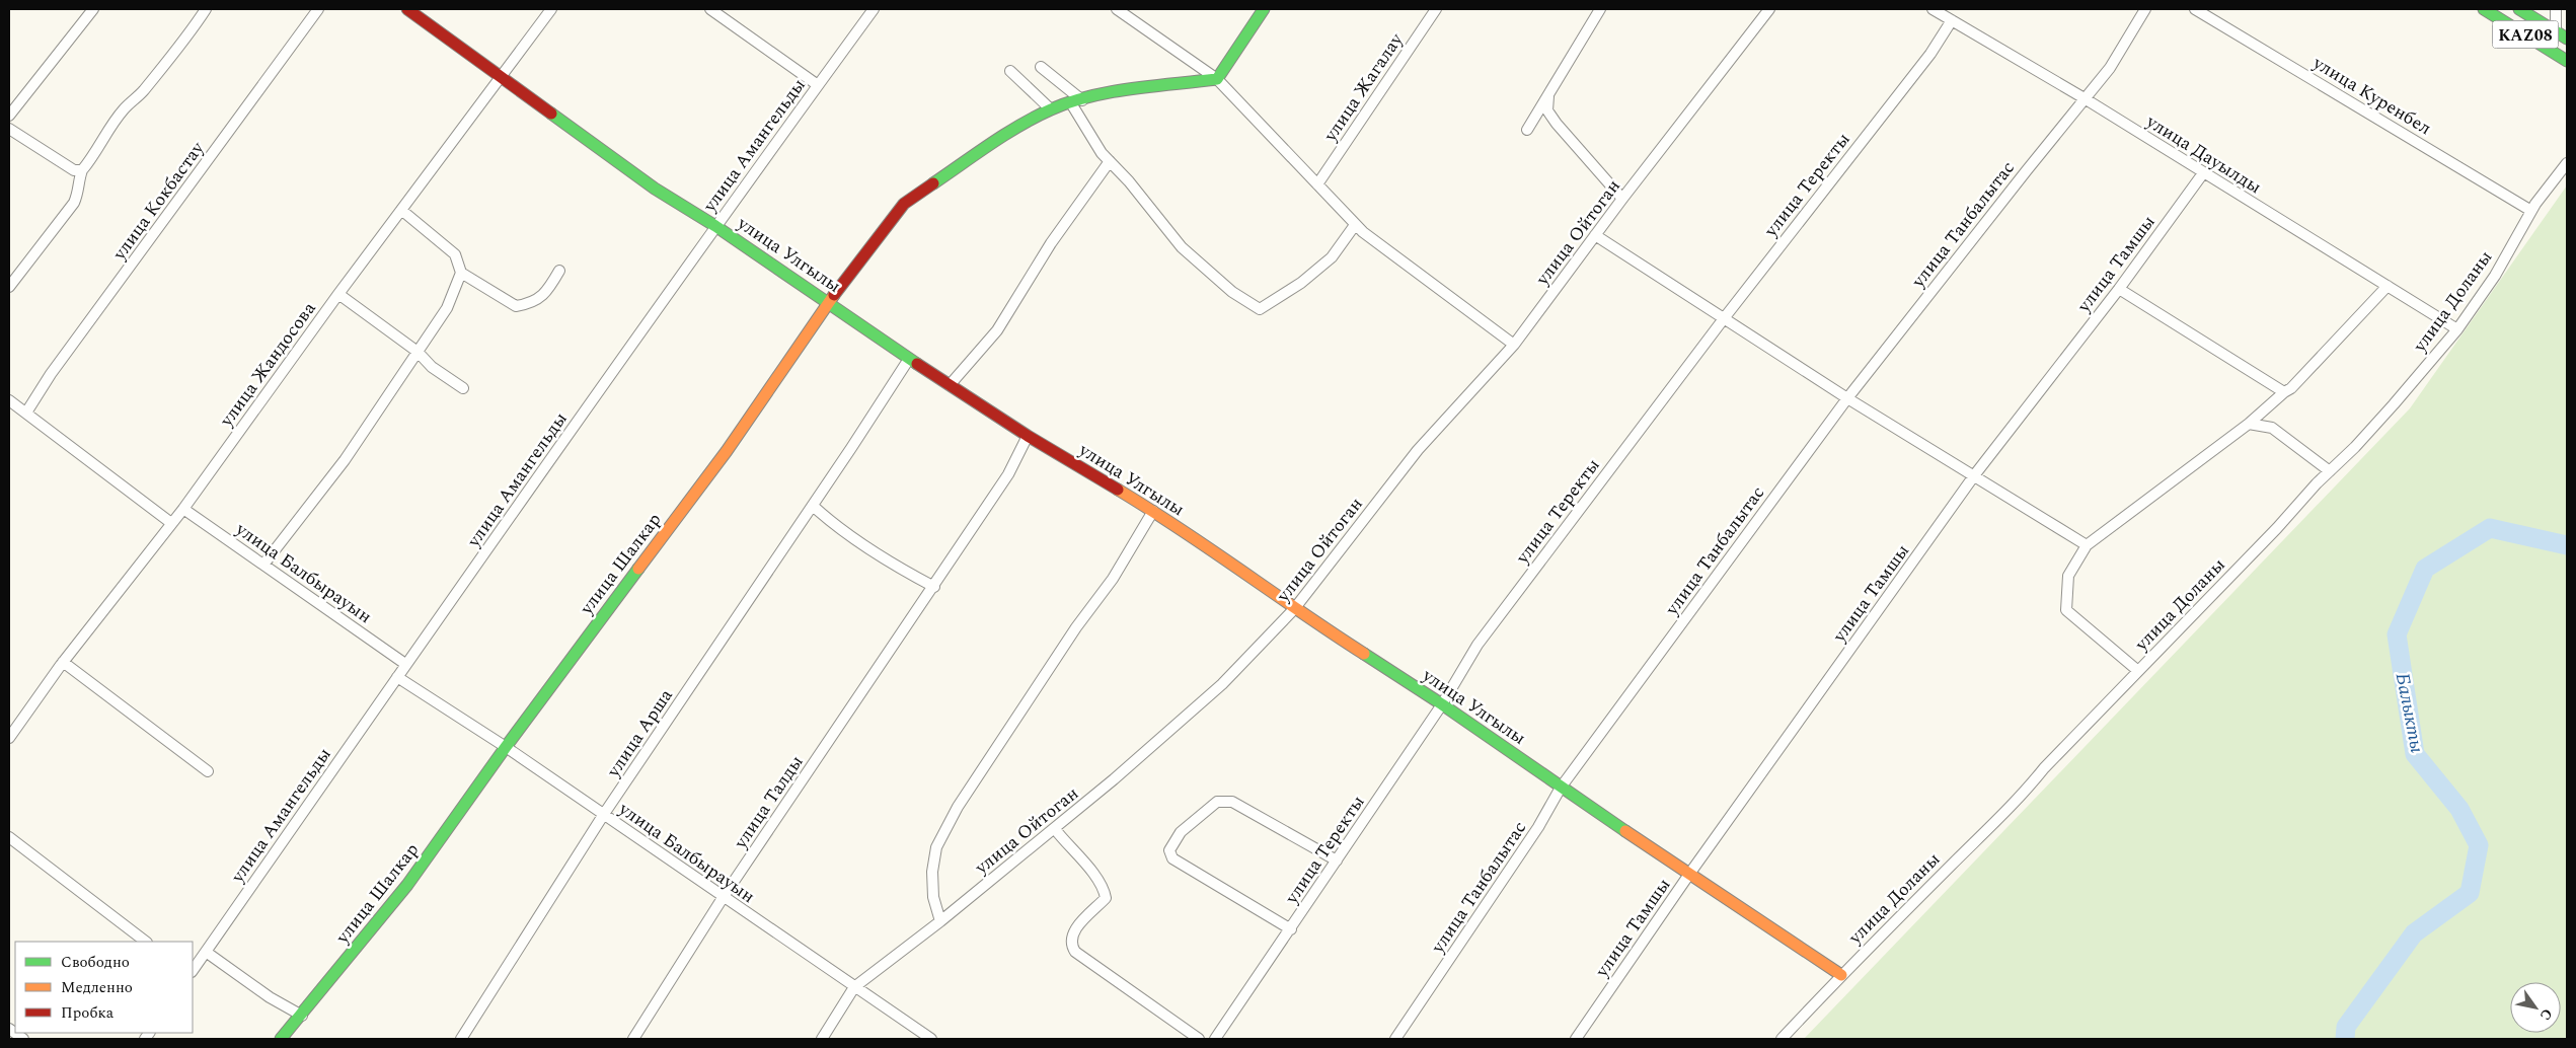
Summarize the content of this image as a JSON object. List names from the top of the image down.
{
  "streets": {
    "main road": ["KAZ08", "улица Улгылы", "улица Шалкар"],
    "street": [
      "улица Жагалау",
      "улица Куренбел",
      "улица Амангельды",
      "улица Дауылды",
      "улица Теректы",
      "улица Кокбастау",
      "улица Танбалытас",
      "улица Ойтоган",
      "улица Тамшы",
      "улица Доланы",
      "улица Жандосова",
      "улица Балбырауын",
      "улица Арша",
      "улица Талды"
    ]
  },
  "crossings": [
    ["улица Куренбел", "улица Доланы"],
    ["улица Амангельды", "улица Улгылы"],
    ["улица Амангельды", "улица Балбырауын"],
    ["улица Дауылды", "улица Теректы"],
    ["улица Дауылды", "улица Танбалытас"],
    ["улица Дауылды", "улица Тамшы"],
    ["улица Дауылды", "улица Доланы"],
    ["улица Теректы", "улица Улгылы"],
    ["улица Танбалытас", "улица Улгылы"],
    ["улица Ойтоган", "улица Улгылы"],
    ["улица Ойтоган", "улица Балбырауын"],
    ["улица Улгылы", "улица Тамшы"],
    ["улица Улгылы", "улица Доланы"],
    ["улица Улгылы", "улица Жандосова"],
    ["улица Улгылы", "улица Шалкар"],
    ["улица Улгылы", "улица Арша"],
    ["улица Улгылы", "улица Талды"],
    ["улица Жандосова", "улица Балбырауын"],
    ["улица Шалкар", "улица Балбырауын"],
    ["улица Балбырауын", "улица Арша"],
    ["улица Балбырауын", "улица Талды"]
  ],
  "water": ["Балыкты"],
  "legend": ["Свободно", "Медленно", "Пробка"],
  "north": "bottom right"
}
